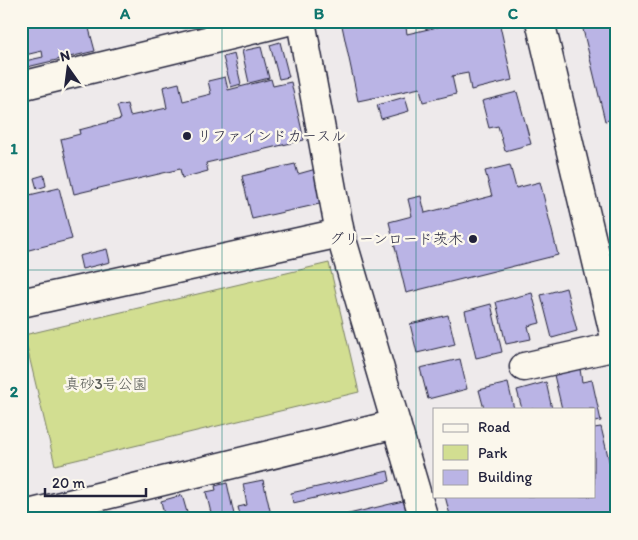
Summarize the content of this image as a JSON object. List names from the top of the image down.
{
  "parks": ["真砂3号公園"],
  "places": ["リファインドカースル", "グリーンロード茨木"],
  "legend": ["Road", "Park", "Building"],
  "scale_bar": "20 m",
  "north": "top",
  "grid": {
    "columns": ["A", "B", "C"],
    "rows": ["1", "2"]
  }
}
